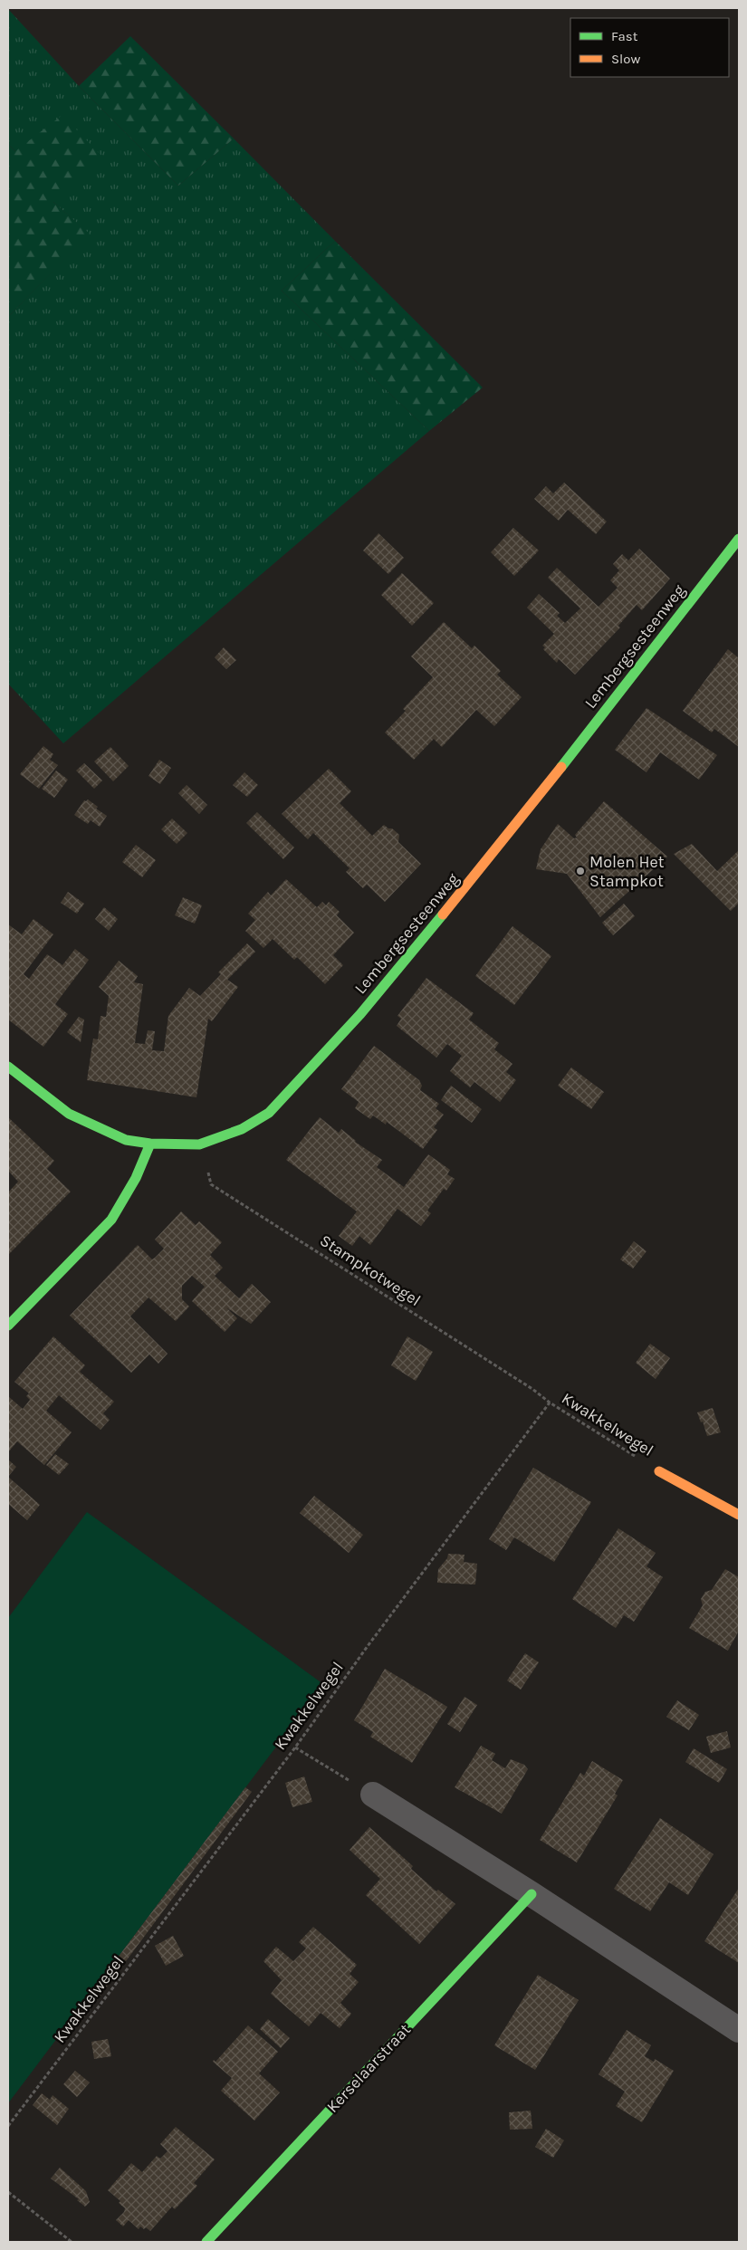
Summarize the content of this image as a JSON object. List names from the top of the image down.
{
  "streets": {
    "street": ["Lembergsesteenweg", "Kerselaarstraat"],
    "path": ["Stampkotwegel", "Kwakkelwegel"]
  },
  "crossings": [
    ["Lembergsesteenweg", "Stampkotwegel"],
    ["Stampkotwegel", "Kwakkelwegel"]
  ],
  "places": ["Molen Het Stampkot"],
  "legend": ["Fast", "Slow"]
}
